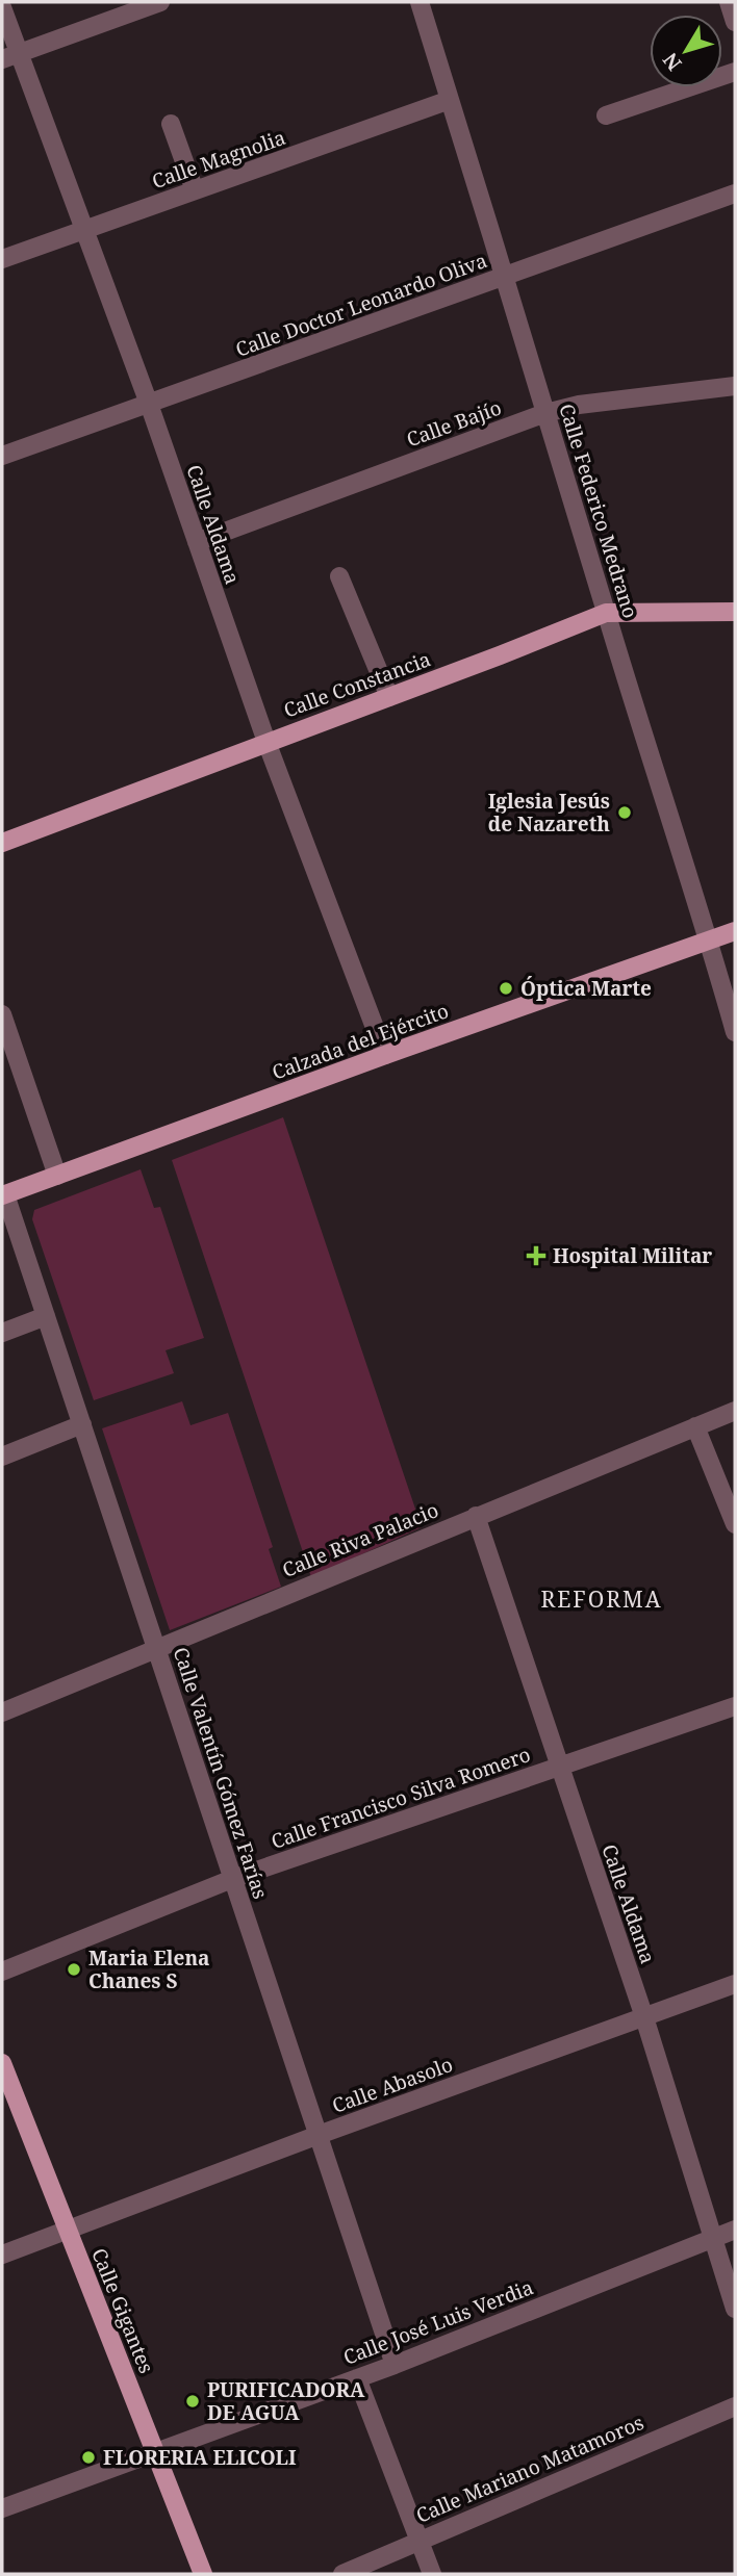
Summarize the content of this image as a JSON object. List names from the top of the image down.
{
  "streets": {
    "main road": ["Calle Constancia", "Calzada del Ejército", "Calle Gigantes"],
    "street": [
      "Calle Magnolia",
      "Calle Doctor Leonardo Oliva",
      "Calle Bajío",
      "Calle Federico Medrano",
      "Calle Aldama",
      "Calle Riva Palacio",
      "Calle Valentín Gómez Farías",
      "Calle Francisco Silva Romero",
      "Calle Abasolo",
      "Calle José Luis Verdia",
      "Calle Mariano Matamoros"
    ]
  },
  "crossings": [
    ["Calle Magnolia", "Calle Federico Medrano"],
    ["Calle Magnolia", "Calle Aldama"],
    ["Calle Doctor Leonardo Oliva", "Calle Federico Medrano"],
    ["Calle Doctor Leonardo Oliva", "Calle Aldama"],
    ["Calle Bajío", "Calle Federico Medrano"],
    ["Calle Bajío", "Calle Aldama"],
    ["Calle Federico Medrano", "Calle Constancia"],
    ["Calle Federico Medrano", "Calzada del Ejército"],
    ["Calle Aldama", "Calle Constancia"],
    ["Calle Aldama", "Calzada del Ejército"],
    ["Calle Aldama", "Calle Riva Palacio"],
    ["Calle Aldama", "Calle Francisco Silva Romero"],
    ["Calle Aldama", "Calle Abasolo"],
    ["Calle Aldama", "Calle José Luis Verdia"],
    ["Calzada del Ejército", "Calle Valentín Gómez Farías"],
    ["Calle Riva Palacio", "Calle Valentín Gómez Farías"],
    ["Calle Valentín Gómez Farías", "Calle Francisco Silva Romero"],
    ["Calle Valentín Gómez Farías", "Calle Abasolo"],
    ["Calle Valentín Gómez Farías", "Calle José Luis Verdia"],
    ["Calle Abasolo", "Calle Gigantes"],
    ["Calle Gigantes", "Calle José Luis Verdia"]
  ],
  "districts": ["REFORMA"],
  "places": {
    "other": [
      "Iglesia Jesús de Nazareth",
      "Óptica Marte",
      "Maria Elena Chanes S",
      "PURIFICADORA DE AGUA",
      "FLORERIA ELICOLI"
    ],
    "health": ["Hospital Militar"]
  },
  "north": "bottom left"
}
